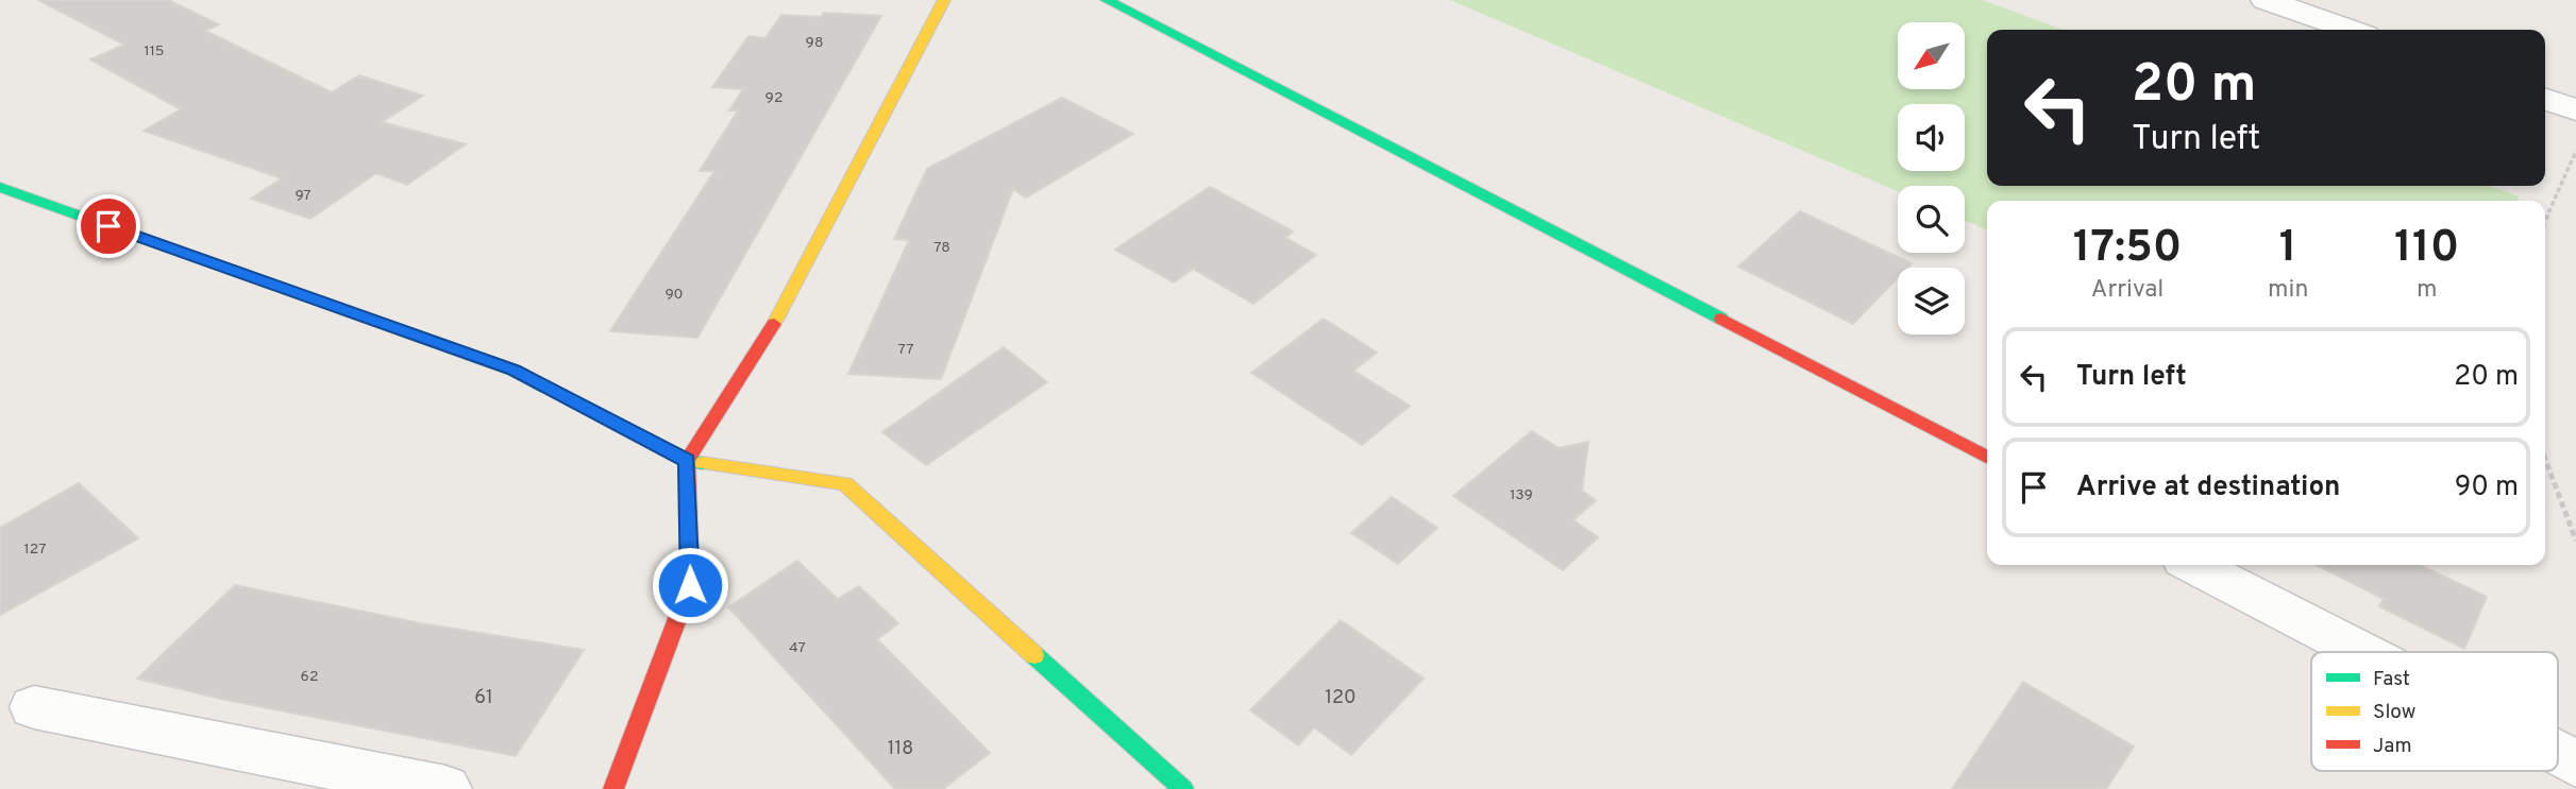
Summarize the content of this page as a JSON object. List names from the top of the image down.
{
  "house_numbers": [
    "98",
    "115",
    "92",
    "97",
    "78",
    "90",
    "77",
    "139",
    "127",
    "47",
    "62",
    "61",
    "120",
    "118"
  ],
  "legend": ["Fast", "Slow", "Jam"],
  "north": "bottom left",
  "page": {
    "turn": ["20 m", "Turn left"],
    "eta": [
      "17:50",
      "Arrival",
      "1",
      "min",
      "110",
      "m"
    ],
    "list": [
      {
        "name": "Turn left",
        "value": "20 m"
      },
      {
        "name": "Arrive at destination",
        "value": "90 m"
      }
    ]
  }
}
